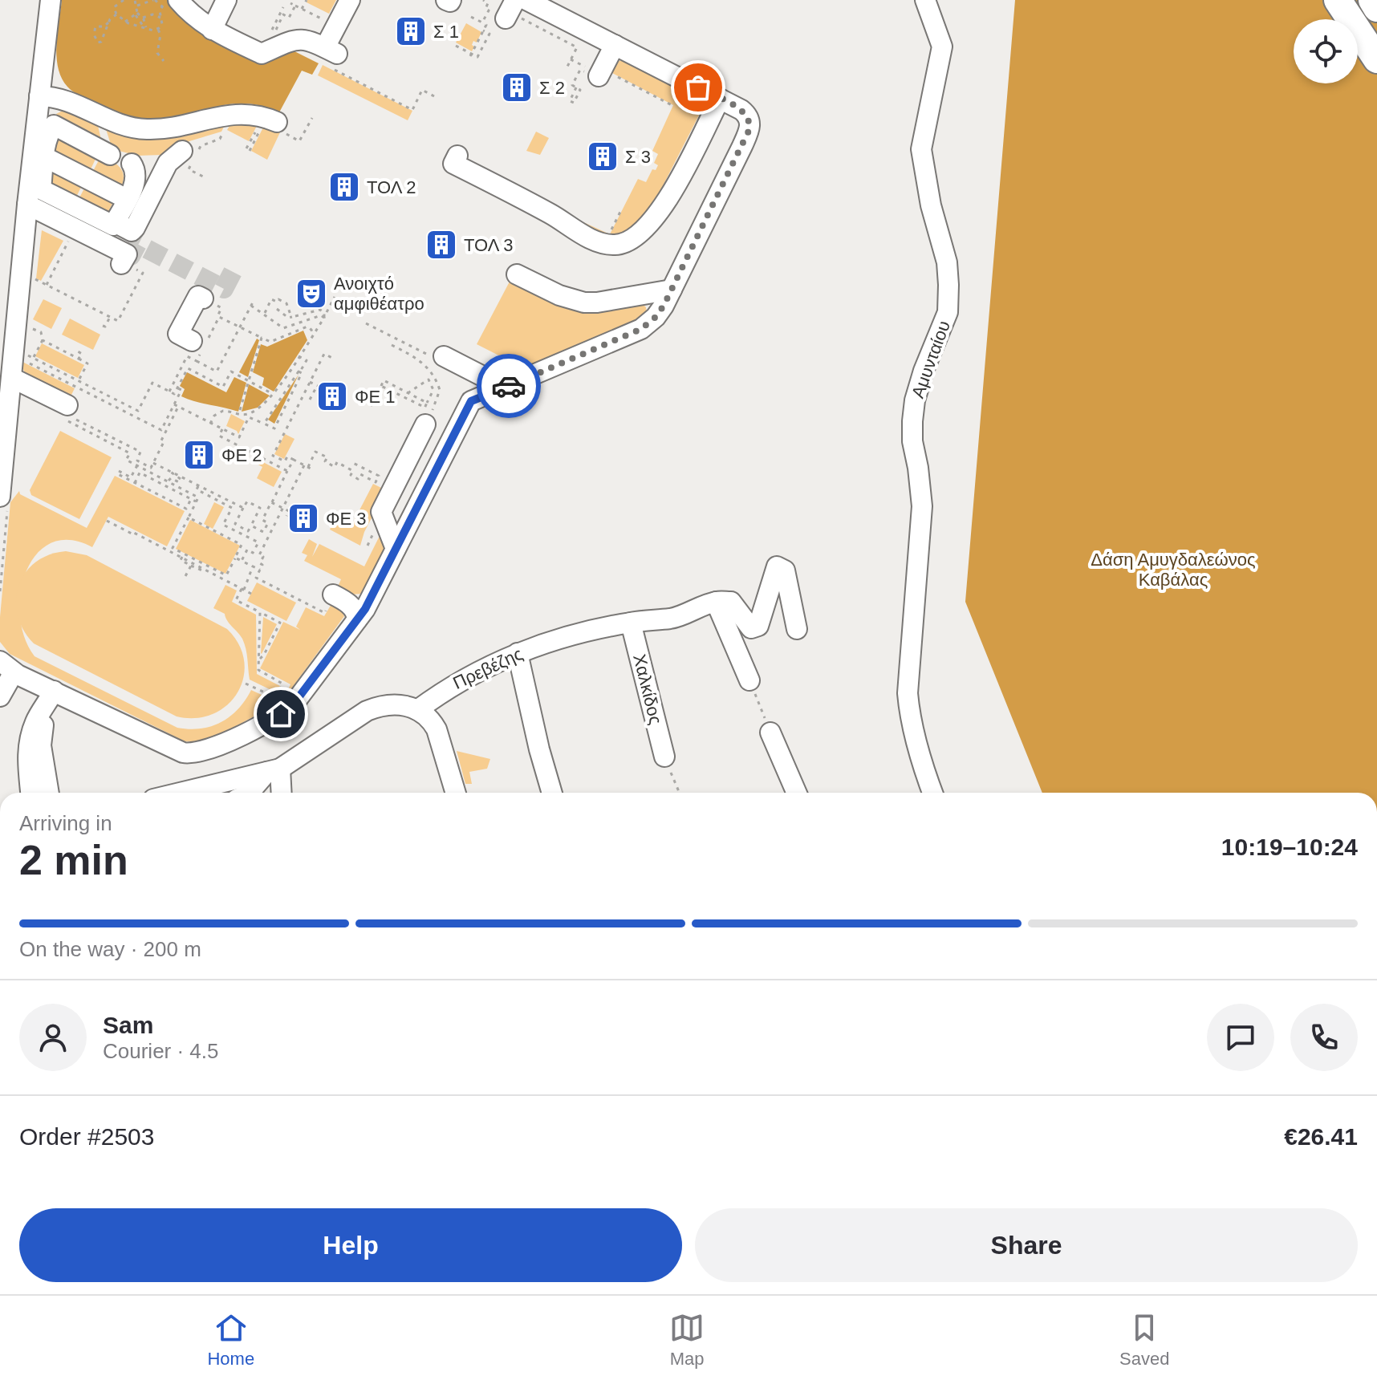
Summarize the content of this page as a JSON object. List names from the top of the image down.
{
  "streets": {
    "street": ["Αμυνταίου", "Πρεβέζης", "Χαλκίδος"]
  },
  "crossings": [
    ["Πρεβέζης", "Χαλκίδος"]
  ],
  "parks": ["Δάση Αμυγδαλεώνος Καβάλας"],
  "places": {
    "building": [
      "Σ 1",
      "Σ 2",
      "Σ 3",
      "ΤΟΛ 2",
      "ΤΟΛ 3",
      "ΦΕ 1",
      "ΦΕ 2",
      "ΦΕ 3"
    ],
    "theatre": ["Ανοιχτό αμφιθέατρο"]
  },
  "page": {
    "heading": ["2 min", "Arriving in", "10:19–10:24"],
    "panel": [
      "Sam",
      "Courier · 4.5",
      "Order #2503",
      "€26.41"
    ],
    "bar": "On the way · 200 m",
    "buttons": ["Help", "Share"],
    "tabs": ["Home", "Map", "Saved"]
  }
}
